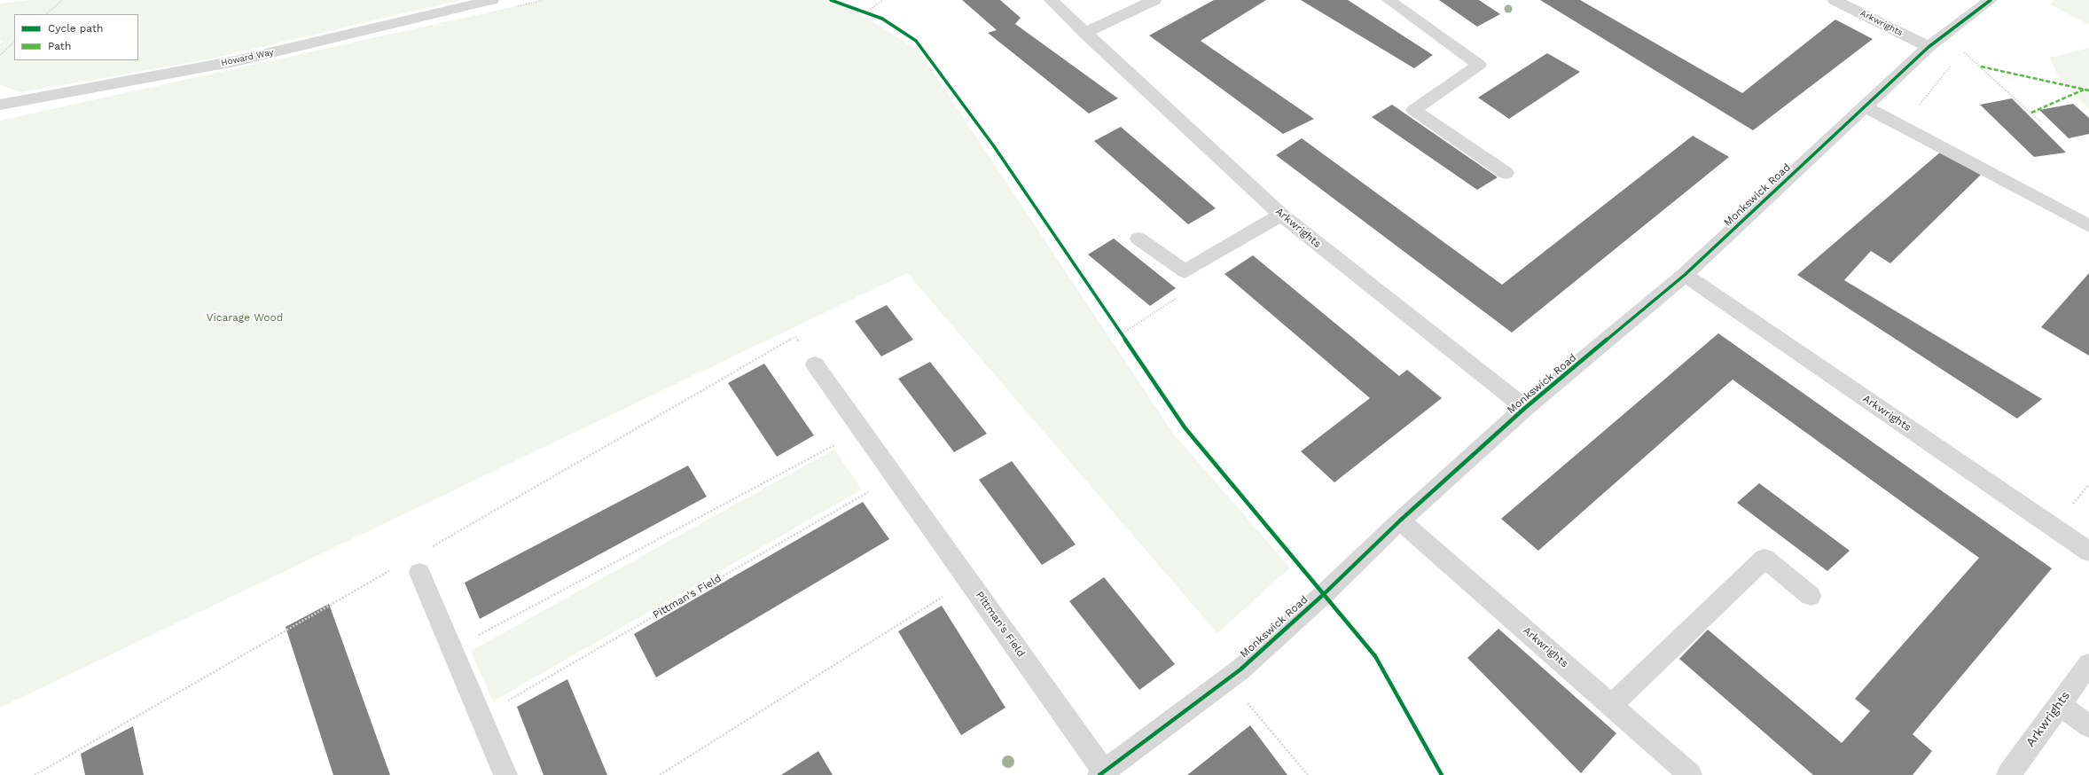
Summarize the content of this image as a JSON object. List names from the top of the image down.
{
  "streets": {
    "street": [
      "Arkwrights",
      "Howard Way",
      "Monkswick Road",
      "Pittman's Field"
    ]
  },
  "crossings": [
    ["Arkwrights", "Monkswick Road"],
    ["Monkswick Road", "Pittman's Field"]
  ],
  "parks": ["Vicarage Wood"],
  "legend": ["Cycle path", "Path"]
}
